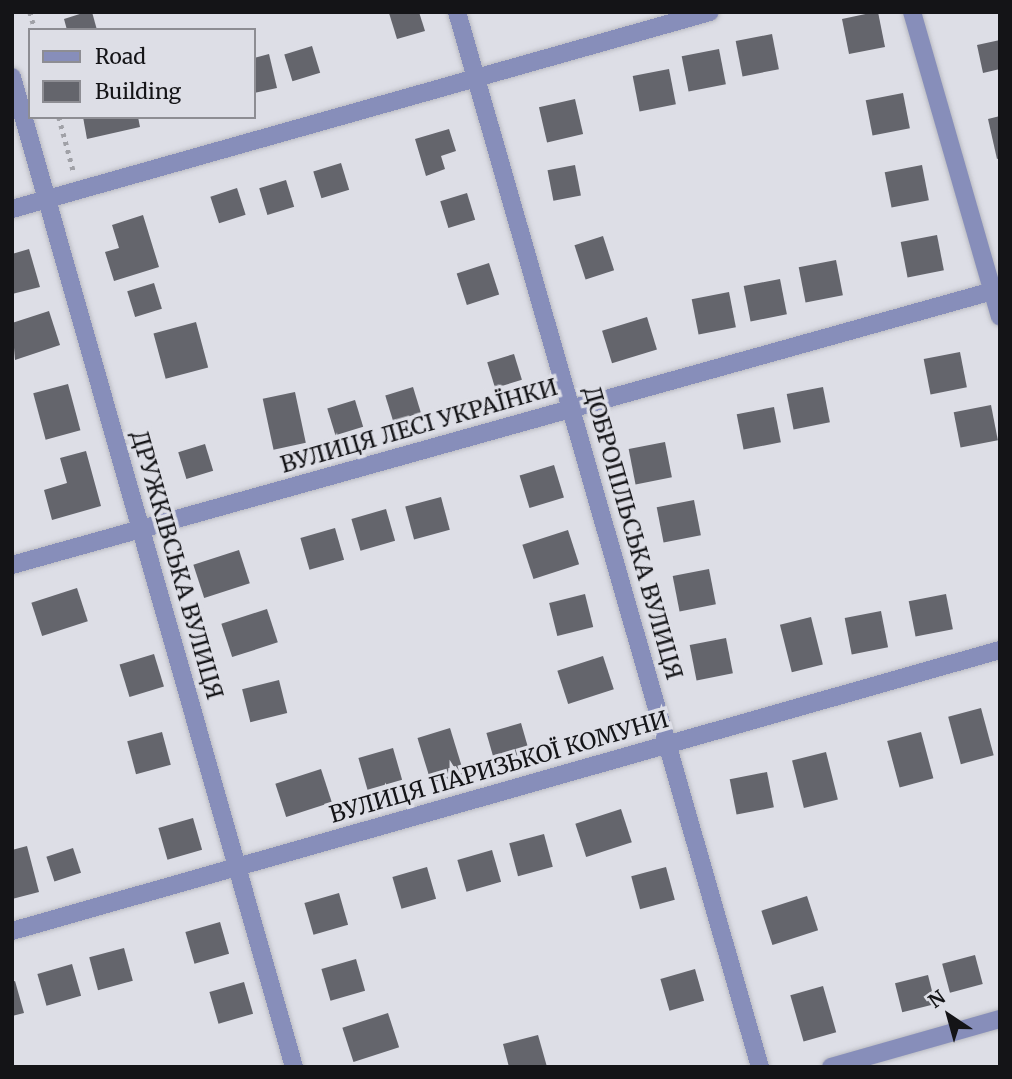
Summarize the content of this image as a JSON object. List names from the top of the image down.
{
  "streets": {
    "street": [
      "ВУЛИЦЯ ЛЕСІ УКРАЇНКИ",
      "ДОБРОПІЛЬСЬКА ВУЛИЦЯ",
      "ДРУЖКІВСЬКА ВУЛИЦЯ",
      "ВУЛИЦЯ ПАРИЗЬКОЇ КОМУНИ"
    ]
  },
  "crossings": [
    ["ВУЛИЦЯ ЛЕСІ УКРАЇНКИ", "ДОБРОПІЛЬСЬКА ВУЛИЦЯ"],
    ["ВУЛИЦЯ ЛЕСІ УКРАЇНКИ", "ДРУЖКІВСЬКА ВУЛИЦЯ"],
    ["ДОБРОПІЛЬСЬКА ВУЛИЦЯ", "ВУЛИЦЯ ПАРИЗЬКОЇ КОМУНИ"],
    ["ДРУЖКІВСЬКА ВУЛИЦЯ", "ВУЛИЦЯ ПАРИЗЬКОЇ КОМУНИ"]
  ],
  "legend": ["Road", "Building"],
  "north": "top left"
}
